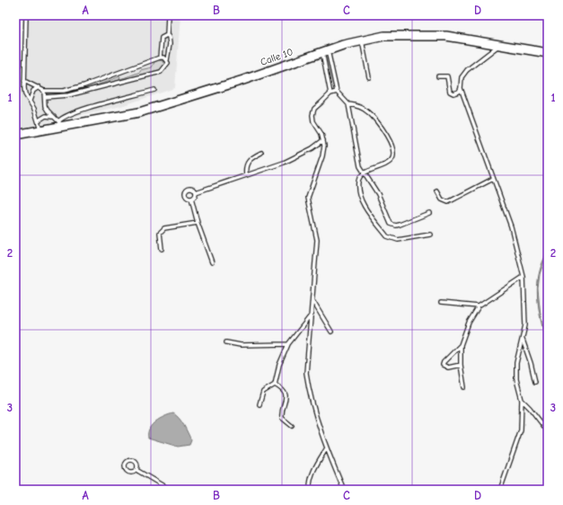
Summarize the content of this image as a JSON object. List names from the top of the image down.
{
  "streets": {
    "main road": ["Calle 10"]
  },
  "grid": {
    "columns": [
      "A",
      "B",
      "C",
      "D"
    ],
    "rows": ["1", "2", "3"]
  }
}
